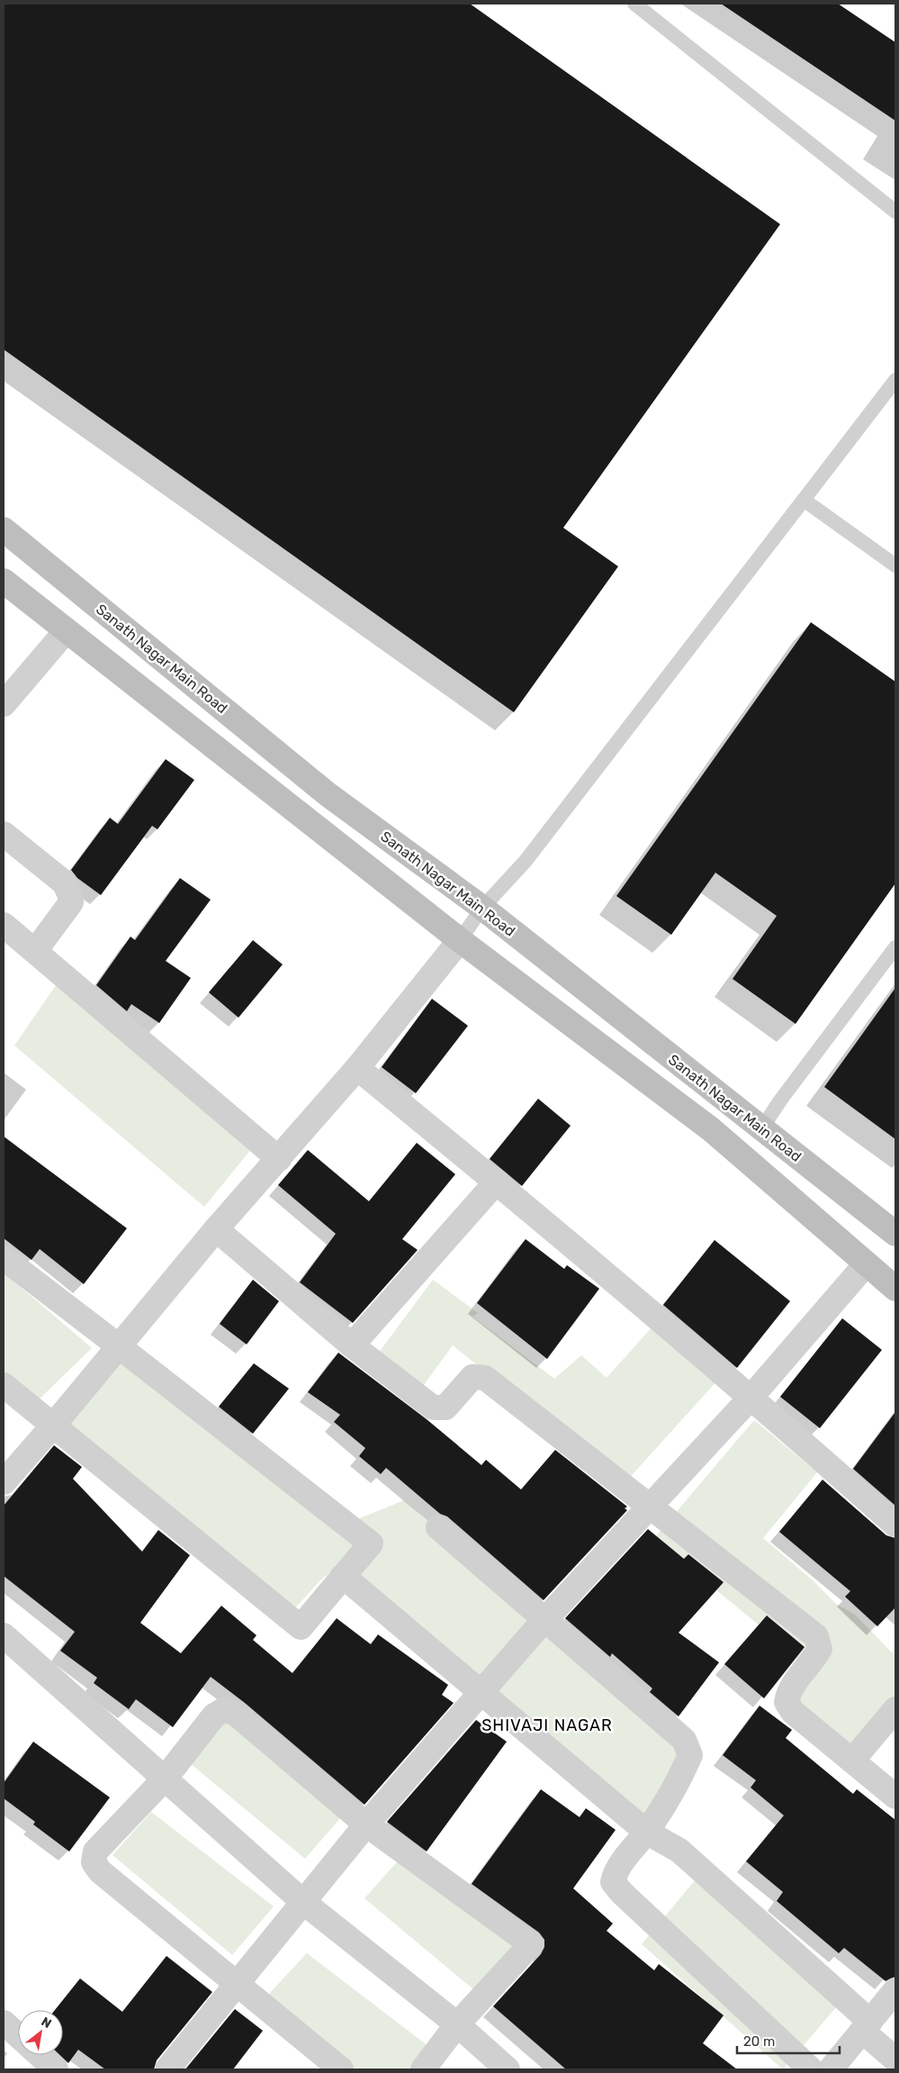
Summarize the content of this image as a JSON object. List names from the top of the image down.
{
  "streets": {
    "street": ["Sanath Nagar Main Road"]
  },
  "districts": ["SHIVAJI NAGAR"],
  "scale_bar": "20 m",
  "north": "top right"
}
